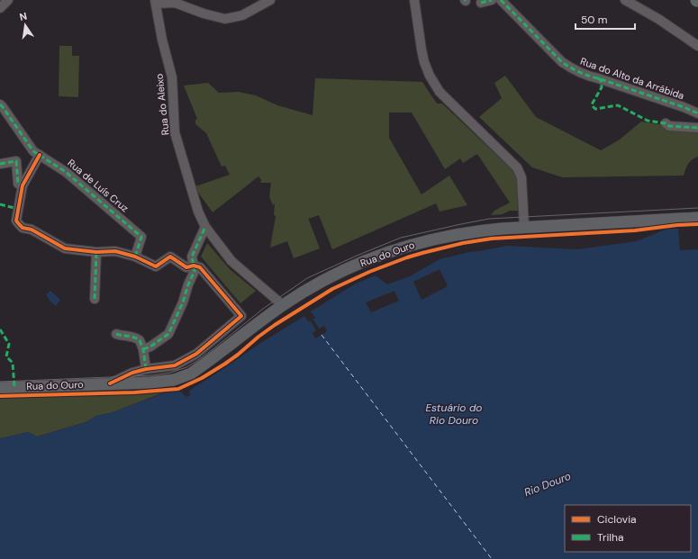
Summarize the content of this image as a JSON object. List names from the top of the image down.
{
  "streets": {
    "main road": ["Rua do Ouro"],
    "street": ["Rua do Alto da Arrábida", "Rua do Aleixo", "Rua de Luís Cruz"]
  },
  "crossings": [
    ["Rua do Aleixo", "Rua do Ouro"]
  ],
  "water": ["Estuário do Rio Douro", "Rio Douro"],
  "legend": ["Ciclovia", "Trilha"],
  "scale_bar": "50 m",
  "north": "top"
}
